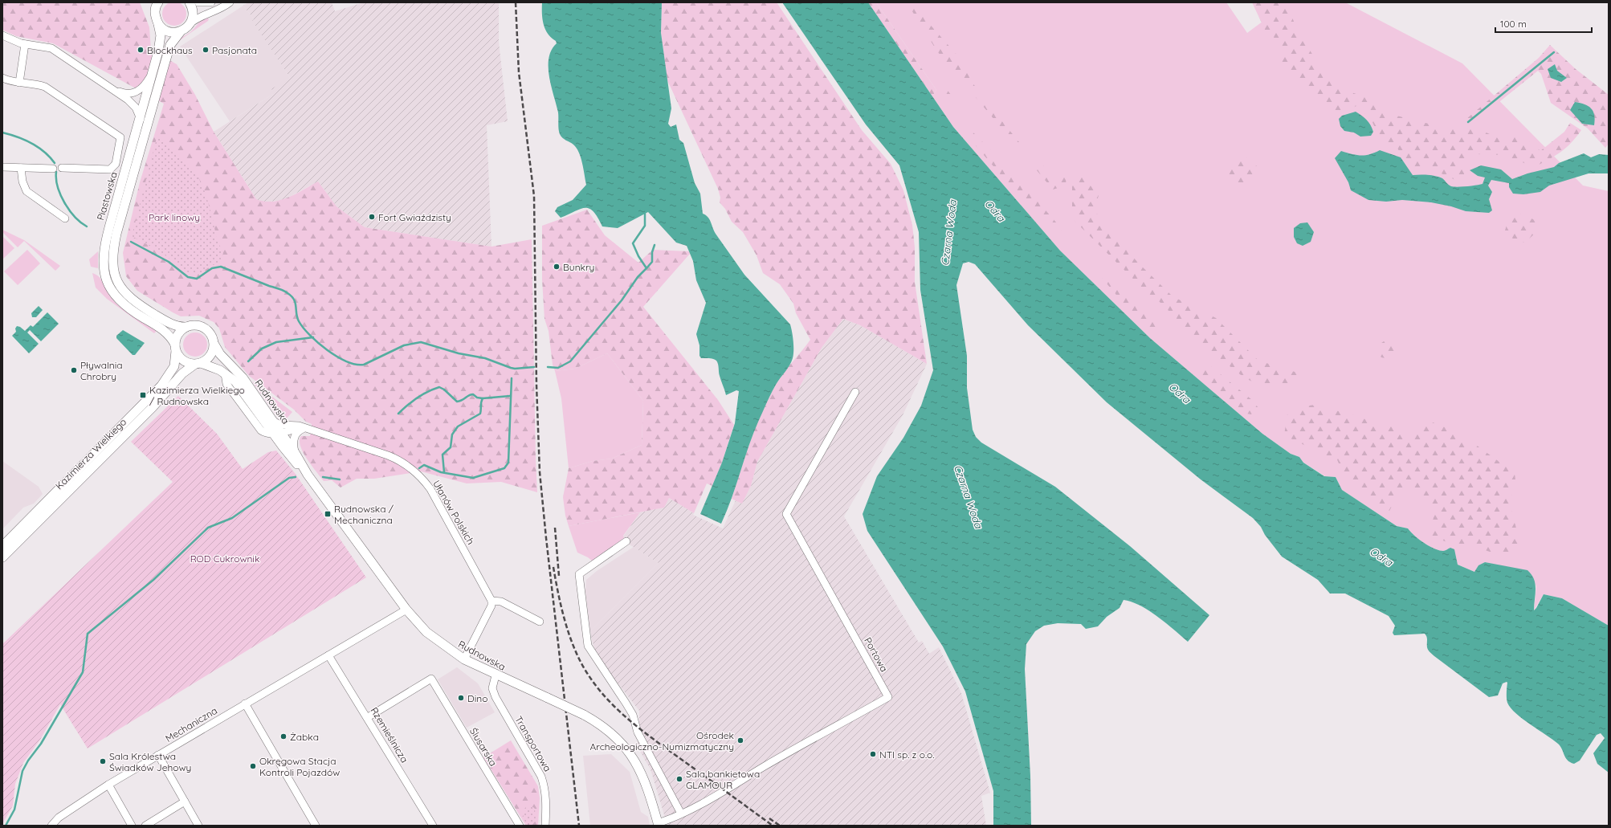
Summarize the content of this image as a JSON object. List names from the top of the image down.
{
  "streets": {
    "main road": ["Piastowska", "Rudnowska", "Kazimierza Wielkiego"],
    "street": [
      "Ułanów Polskich",
      "Portowa",
      "Mechaniczna",
      "Rzemieślnicza",
      "Transportowa",
      "Ślusarska"
    ]
  },
  "crossings": [
    ["Piastowska", "Rudnowska"],
    ["Piastowska", "Kazimierza Wielkiego"],
    ["Rudnowska", "Kazimierza Wielkiego"],
    ["Rudnowska", "Ułanów Polskich"],
    ["Rudnowska", "Portowa"],
    ["Rudnowska", "Mechaniczna"],
    ["Rudnowska", "Transportowa"],
    ["Mechaniczna", "Rzemieślnicza"],
    ["Rzemieślnicza", "Ślusarska"]
  ],
  "water": ["Odra", "Czarna Woda"],
  "parks": ["Park linowy", "ROD Cukrownik"],
  "places": {
    "other": [
      "Blockhaus",
      "Pasjonata",
      "Fort Gwiaździsty",
      "Bunkry",
      "Pływalnia Chrobry",
      "Dino",
      "Żabka",
      "Ośrodek Archeologiczno-Numizmatyczny",
      "NTI sp. z o.o.",
      "Sala Królestwa Świadków Jehowy",
      "Okręgowa Stacja Kontroli Pojazdów",
      "Sala bankietowa GLAMOUR"
    ],
    "transit": ["Kazimierza Wielkiego / Rudnowska", "Rudnowska / Mechaniczna"]
  },
  "scale_bar": "100 m"
}
